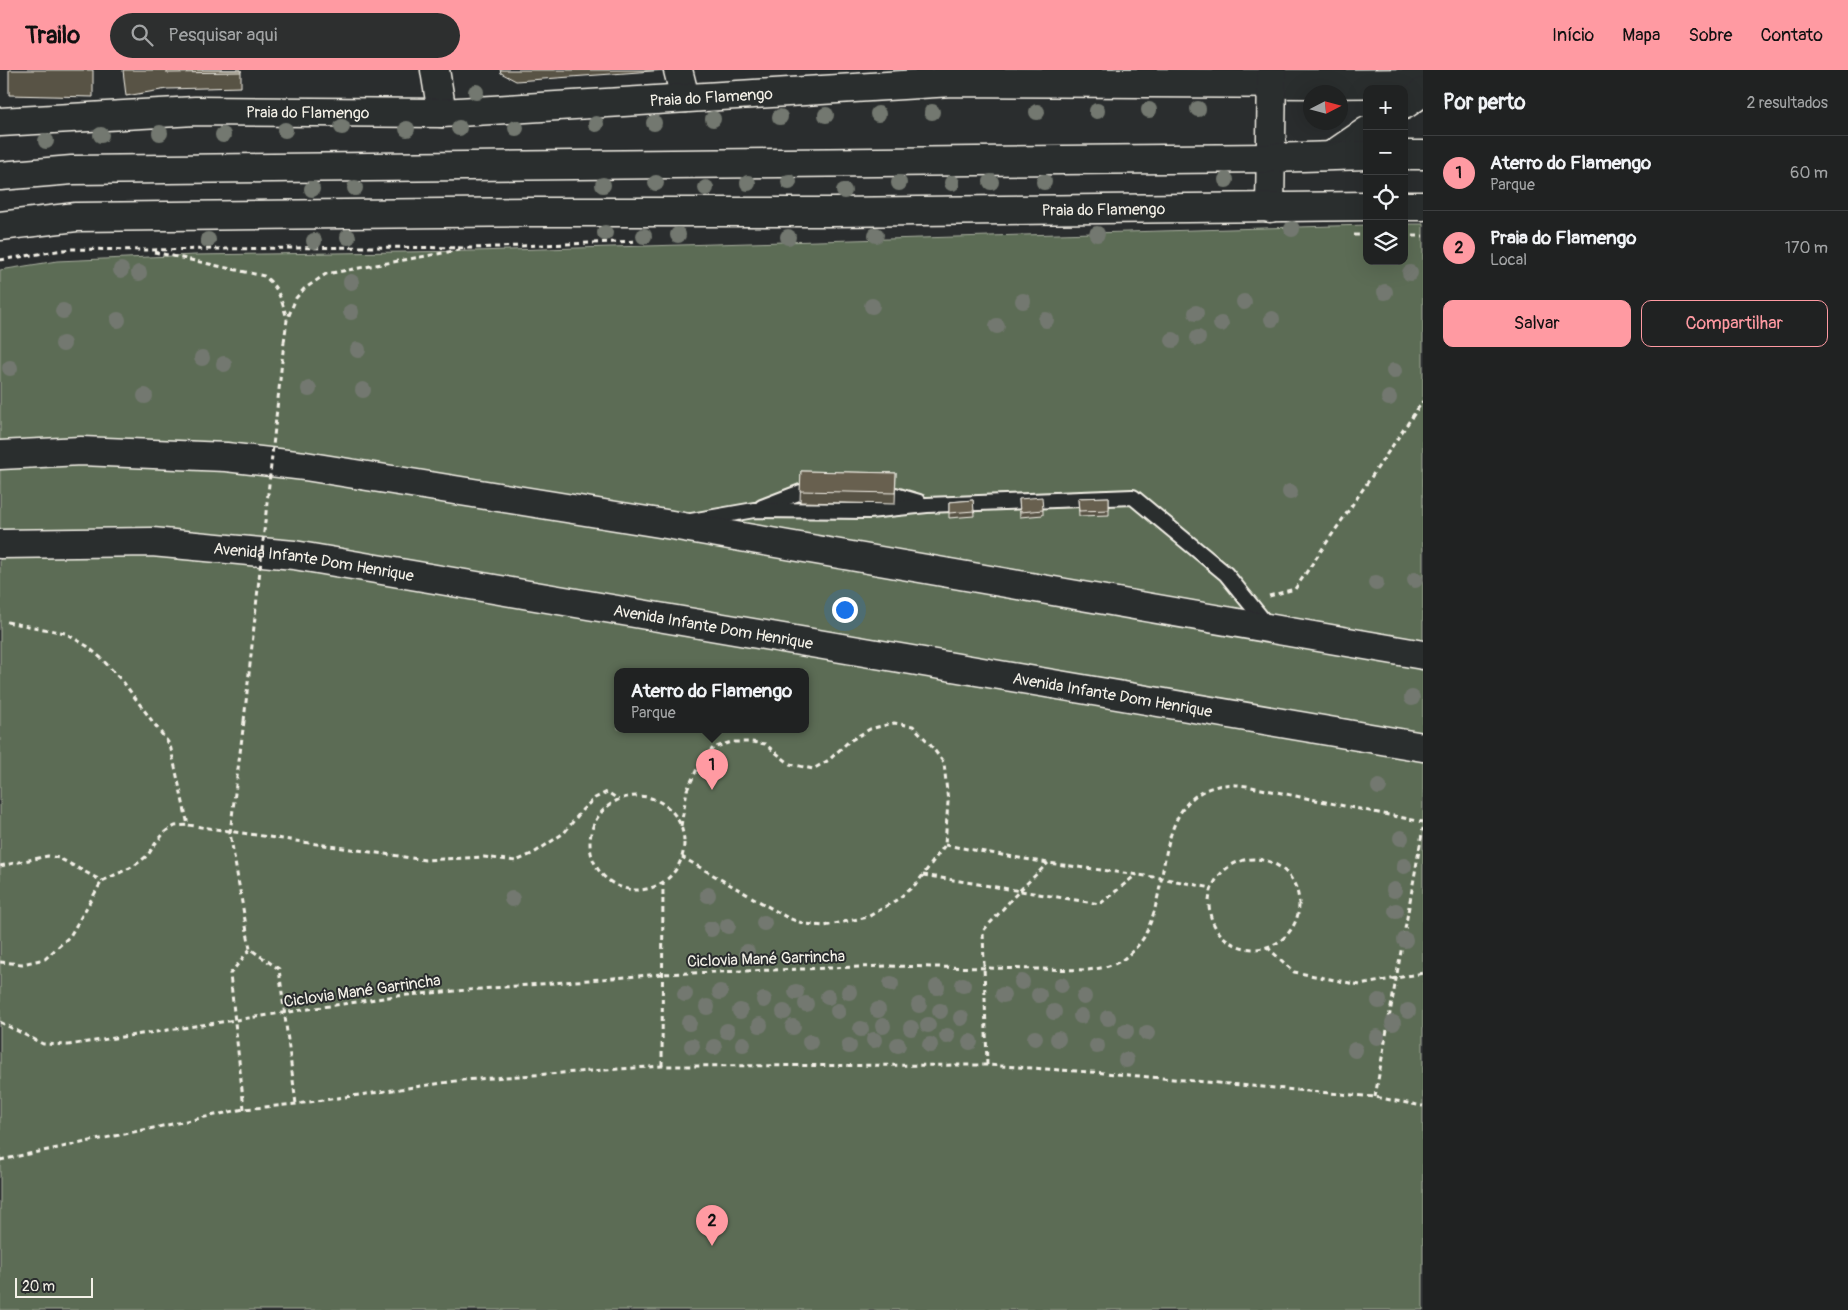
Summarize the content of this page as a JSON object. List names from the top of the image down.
{
  "streets": {
    "main road": ["Praia do Flamengo", "Avenida Infante Dom Henrique"],
    "path": ["Ciclovia Mané Garrincha"]
  },
  "scale_bar": "20 m",
  "north": "right",
  "page": {
    "header": "Trailo",
    "search": "Pesquisar aqui",
    "nav": [
      "Início",
      "Mapa",
      "Sobre",
      "Contato"
    ],
    "heading": ["Por perto", "2 resultados"],
    "map_buttons": ["+", "−"],
    "list": [
      {
        "mark": "1",
        "name": "Aterro do Flamengo",
        "note": "Parque",
        "value": "60 m"
      },
      {
        "mark": "2",
        "name": "Praia do Flamengo",
        "note": "Local",
        "value": "170 m"
      }
    ],
    "buttons": ["Salvar", "Compartilhar"],
    "popup": ["Aterro do Flamengo", "Parque"],
    "pins": ["1", "2"],
    "scale": "20 m"
  }
}
